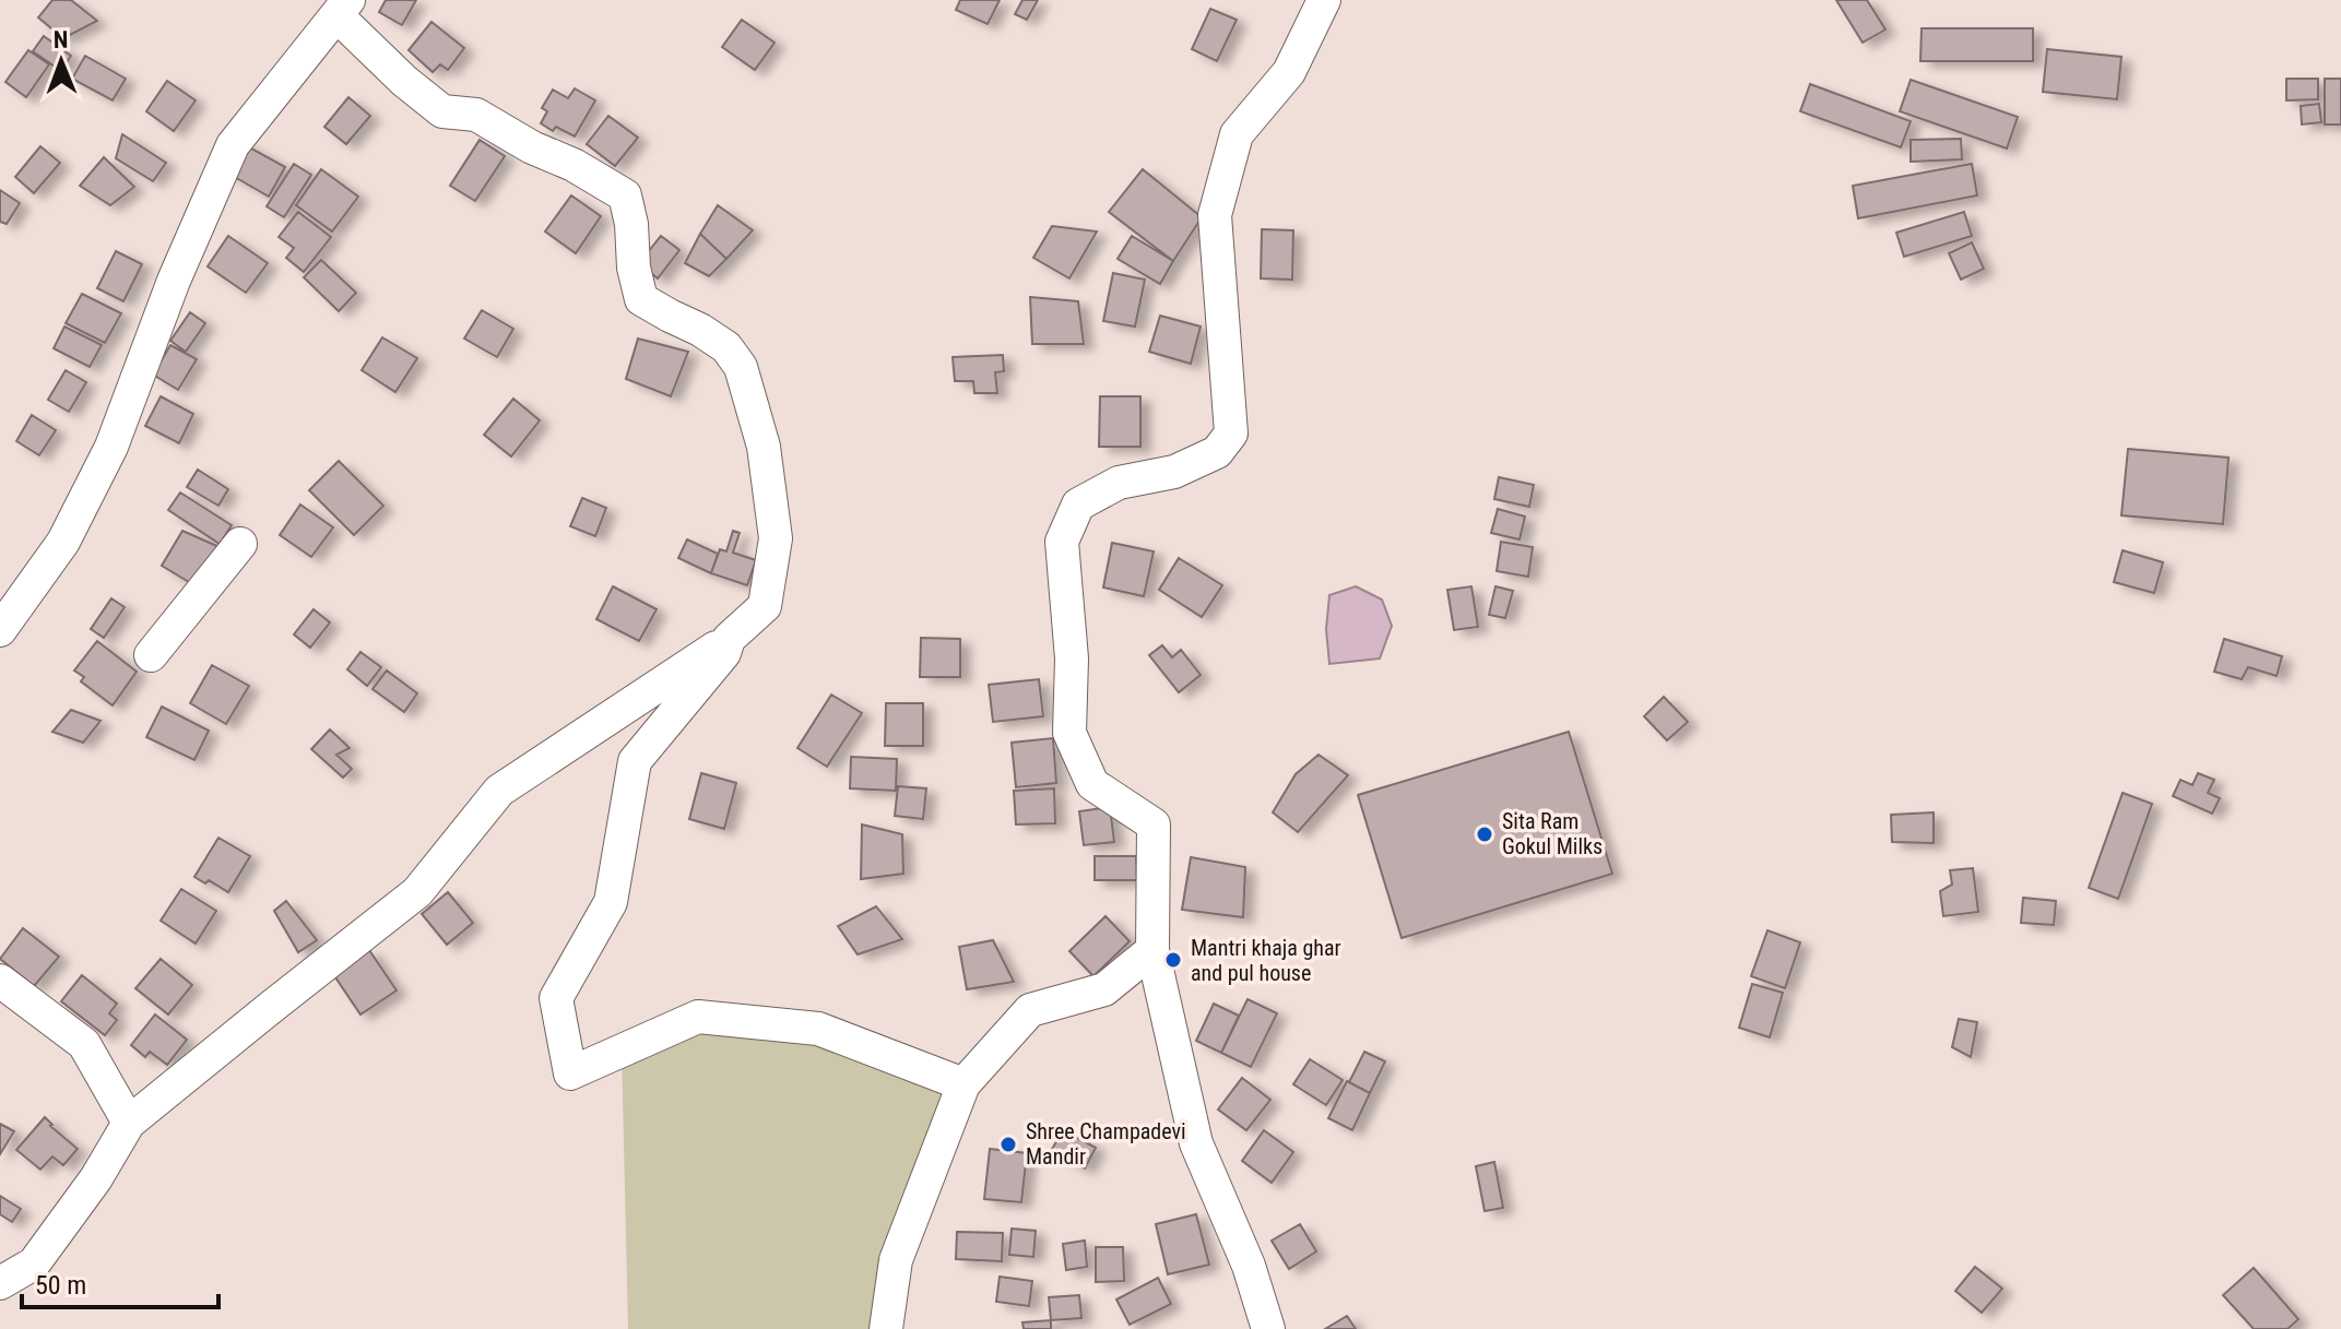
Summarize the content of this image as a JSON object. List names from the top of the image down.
{
  "places": ["Sita Ram Gokul Milks", "Mantri khaja ghar and pul house", "Shree Champadevi Mandir"],
  "scale_bar": "50 m",
  "north": "top"
}
